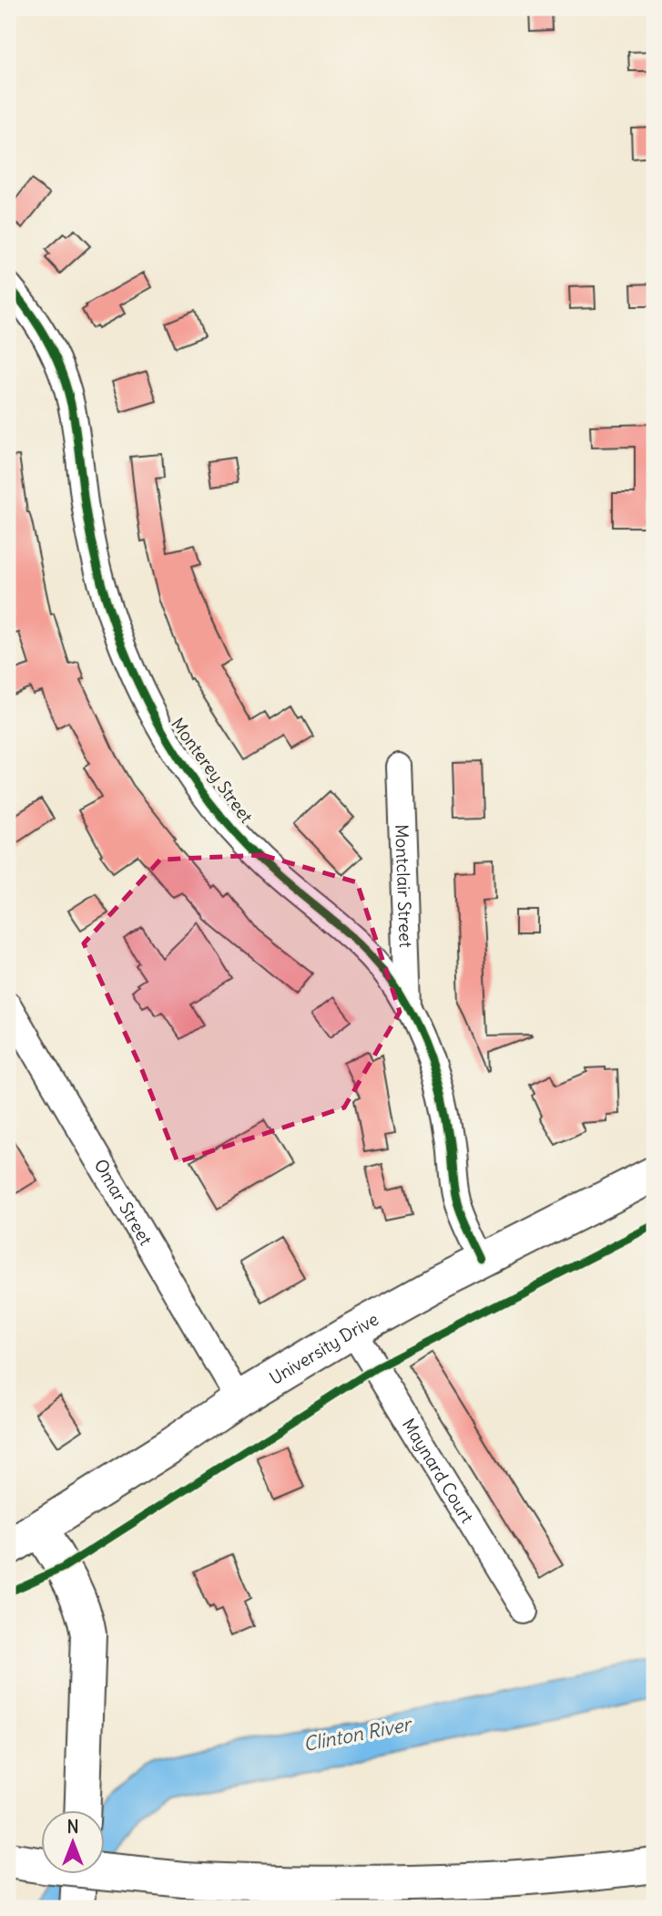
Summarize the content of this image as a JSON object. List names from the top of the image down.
{
  "streets": {
    "main road": ["University Drive"],
    "street": [
      "Monterey Street",
      "Montclair Street",
      "Omar Street",
      "Maynard Court"
    ]
  },
  "crossings": [
    ["Monterey Street", "Montclair Street"],
    ["Monterey Street", "University Drive"],
    ["Omar Street", "University Drive"],
    ["University Drive", "Maynard Court"]
  ],
  "water": ["Clinton River"],
  "north": "top"
}
